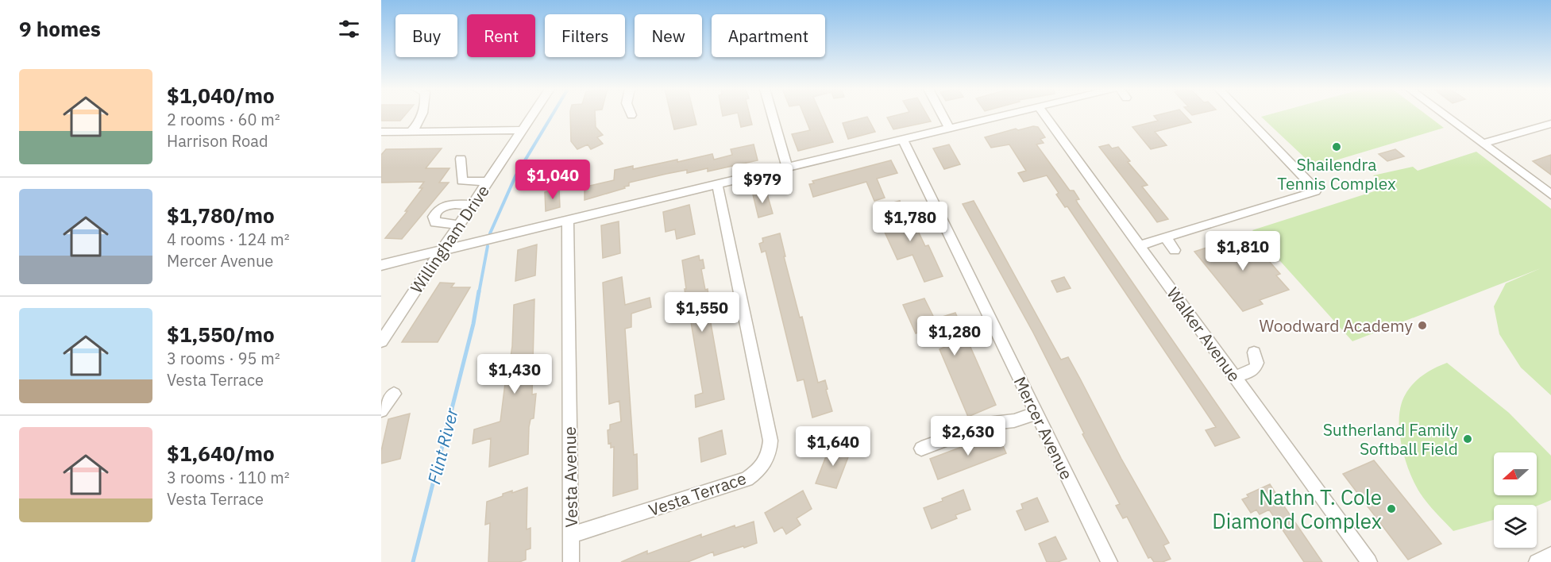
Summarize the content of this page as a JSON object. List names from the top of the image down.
{
  "streets": {
    "street": [
      "Willingham Drive",
      "Walker Avenue",
      "Mercer Avenue",
      "Vesta Avenue",
      "Vesta Terrace"
    ]
  },
  "crossings": [
    ["Vesta Avenue", "Vesta Terrace"]
  ],
  "water": ["Flint River"],
  "places": [
    "Shailendra Tennis Complex",
    "Woodward Academy",
    "Sutherland Family Softball Field",
    "Nathn T. Cole Diamond Complex"
  ],
  "north": "left",
  "page": {
    "heading": "9 homes",
    "chip": [
      "Buy",
      "Rent",
      "Filters",
      "New",
      "Apartment"
    ],
    "list": [
      {
        "name": "$1,040/mo",
        "note": "2 rooms · 60 m² · Harrison Road"
      },
      {
        "name": "$1,780/mo",
        "note": "4 rooms · 124 m² · Mercer Avenue"
      },
      {
        "name": "$1,550/mo",
        "note": "3 rooms · 95 m² · Vesta Terrace"
      },
      {
        "name": "$1,640/mo",
        "note": "3 rooms · 110 m² · Vesta Terrace"
      }
    ],
    "price": [
      "$1,040",
      "$979",
      "$1,780",
      "$1,810",
      "$1,550",
      "$1,280",
      "$1,430",
      "$2,630",
      "$1,640"
    ]
  }
}
